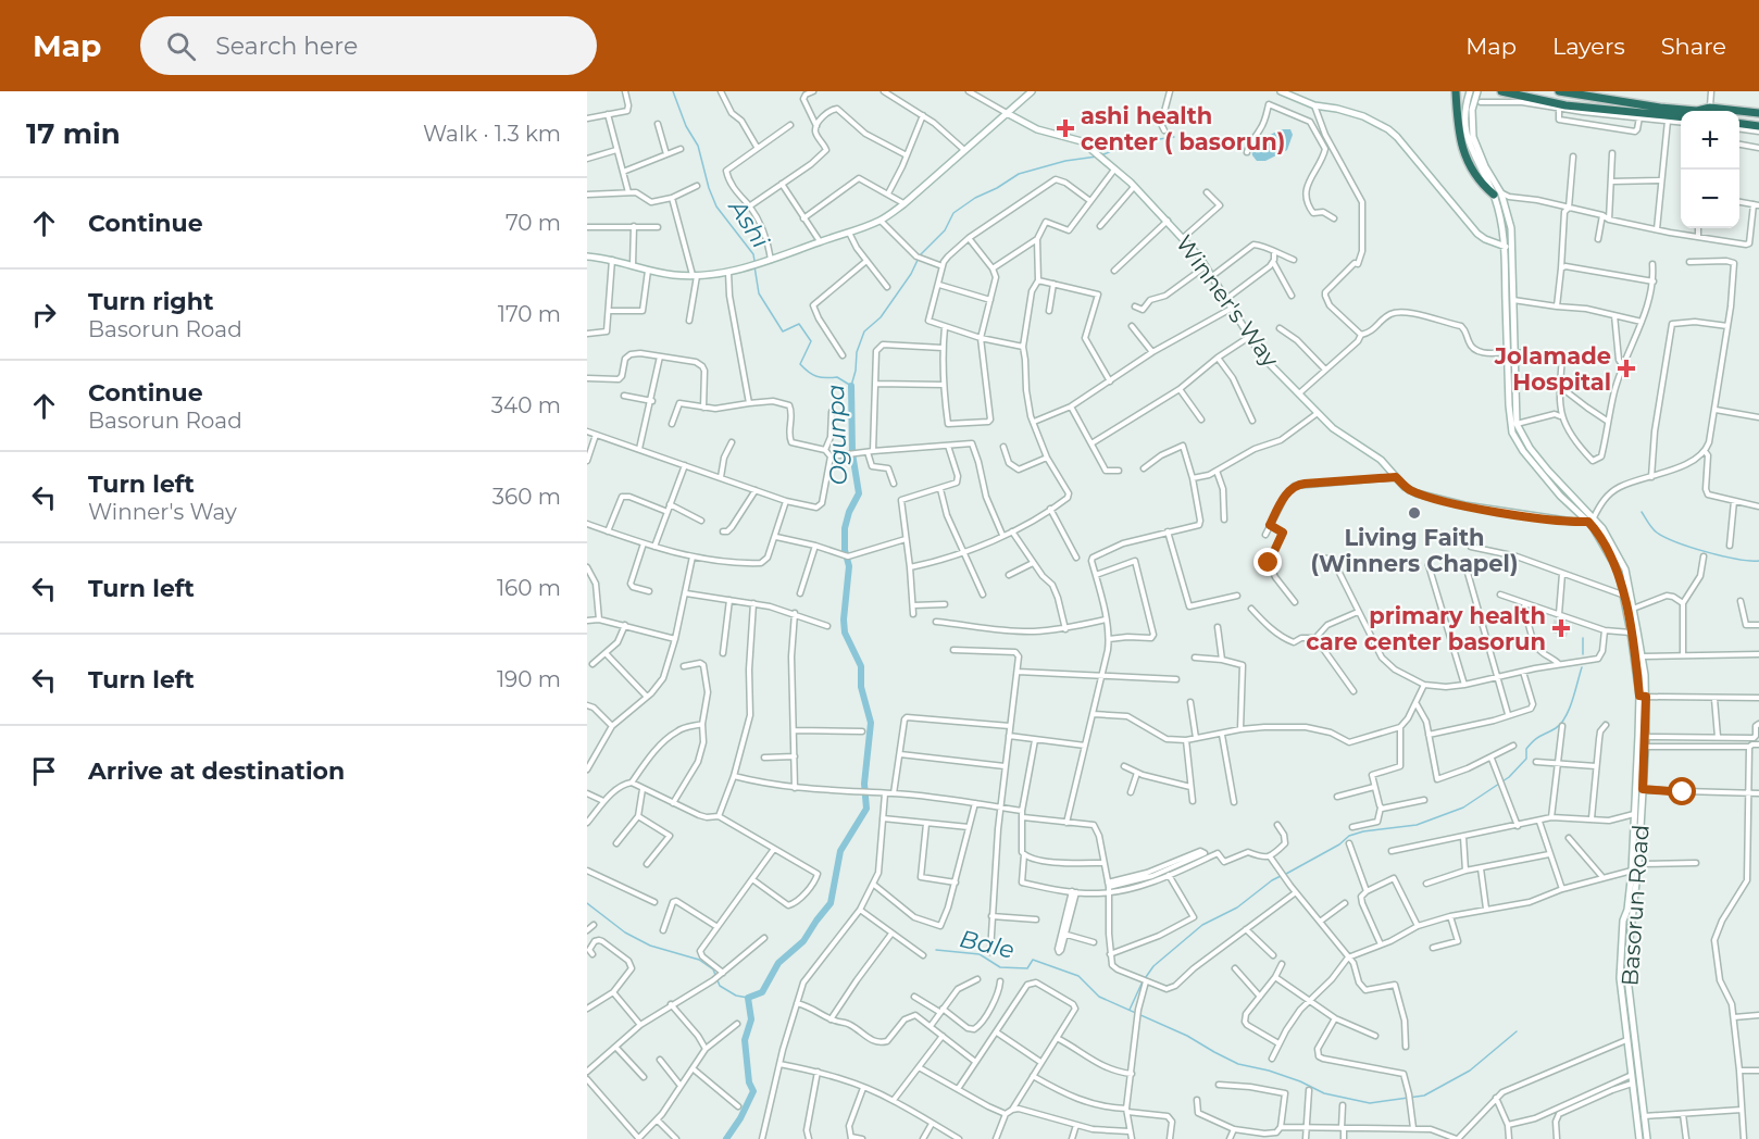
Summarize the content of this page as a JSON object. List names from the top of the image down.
{
  "streets": {
    "main road": ["Winner's Way", "Basorun Road"]
  },
  "crossings": [
    ["Winner's Way", "Basorun Road"]
  ],
  "water": ["Ashi", "Ogunpa", "Bale"],
  "places": {
    "health": ["ashi health center ( basorun)", "Jolamade Hospital", "primary health care center basorun"],
    "other": ["Living Faith (Winners Chapel)"]
  },
  "page": {
    "header": "Map",
    "search": "Search here",
    "nav": ["Map", "Layers", "Share"],
    "heading": ["17 min", "Walk · 1.3 km"],
    "map_buttons": ["+", "−"],
    "list": [
      ["Continue", "70 m"],
      ["Turn right", "Basorun Road", "170 m"],
      ["Continue", "Basorun Road", "340 m"],
      ["Turn left", "Winner's Way", "360 m"],
      ["Turn left", "160 m"],
      ["Turn left", "190 m"],
      "Arrive at destination"
    ]
  }
}
